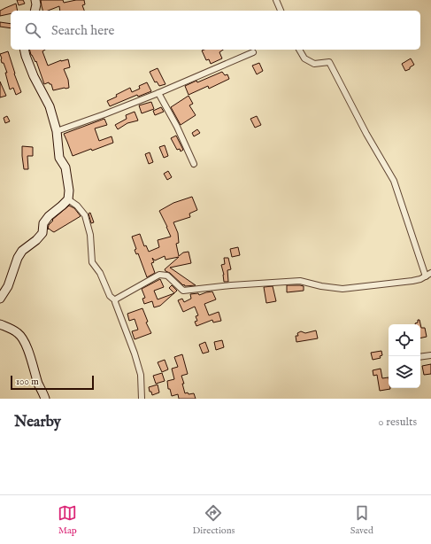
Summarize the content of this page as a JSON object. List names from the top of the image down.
{
  "scale_bar": "100 m",
  "page": {
    "search": "Search here",
    "scale": "100 m",
    "heading": ["Nearby", "0 results"],
    "nav": ["Map", "Directions", "Saved"]
  }
}
